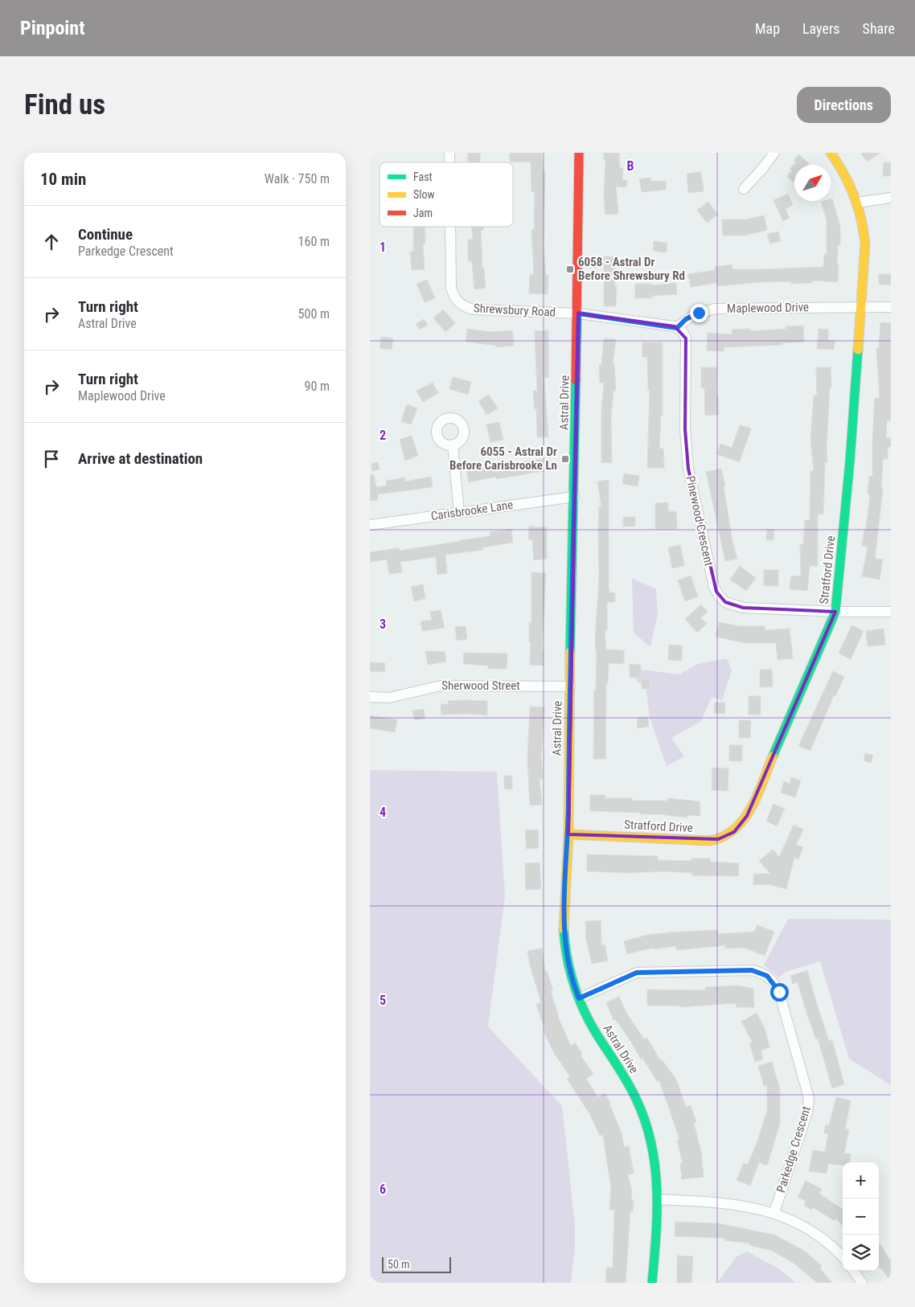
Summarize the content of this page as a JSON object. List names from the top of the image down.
{
  "streets": {
    "street": [
      "Maplewood Drive",
      "Shrewsbury Road",
      "Astral Drive",
      "Carisbrooke Lane",
      "Pinewood Crescent",
      "Stratford Drive",
      "Sherwood Street",
      "Parkedge Crescent"
    ]
  },
  "crossings": [
    ["Maplewood Drive", "Pinewood Crescent"],
    ["Maplewood Drive", "Stratford Drive"],
    ["Shrewsbury Road", "Astral Drive"],
    ["Astral Drive", "Carisbrooke Lane"],
    ["Astral Drive", "Stratford Drive"],
    ["Astral Drive", "Sherwood Street"],
    ["Astral Drive", "Parkedge Crescent"],
    ["Pinewood Crescent", "Stratford Drive"]
  ],
  "places": {
    "transit": ["6058 - Astral Dr Before Shrewsbury Rd", "6055 - Astral Dr Before Carisbrooke Ln"]
  },
  "legend": ["Fast", "Slow", "Jam"],
  "scale_bar": "50 m",
  "north": "top right",
  "page": {
    "header": "Pinpoint",
    "nav": ["Map", "Layers", "Share"],
    "buttons": "Directions",
    "title": "Find us",
    "heading": ["10 min", "Walk · 750 m"],
    "list": [
      ["Continue", "Parkedge Crescent", "160 m"],
      ["Turn right", "Astral Drive", "500 m"],
      ["Turn right", "Maplewood Drive", "90 m"],
      "Arrive at destination"
    ],
    "map_buttons": ["+", "−"],
    "scale": "50 m"
  },
  "grid": {
    "columns": ["B"],
    "rows": [
      "1",
      "2",
      "3",
      "4",
      "5",
      "6"
    ]
  }
}
